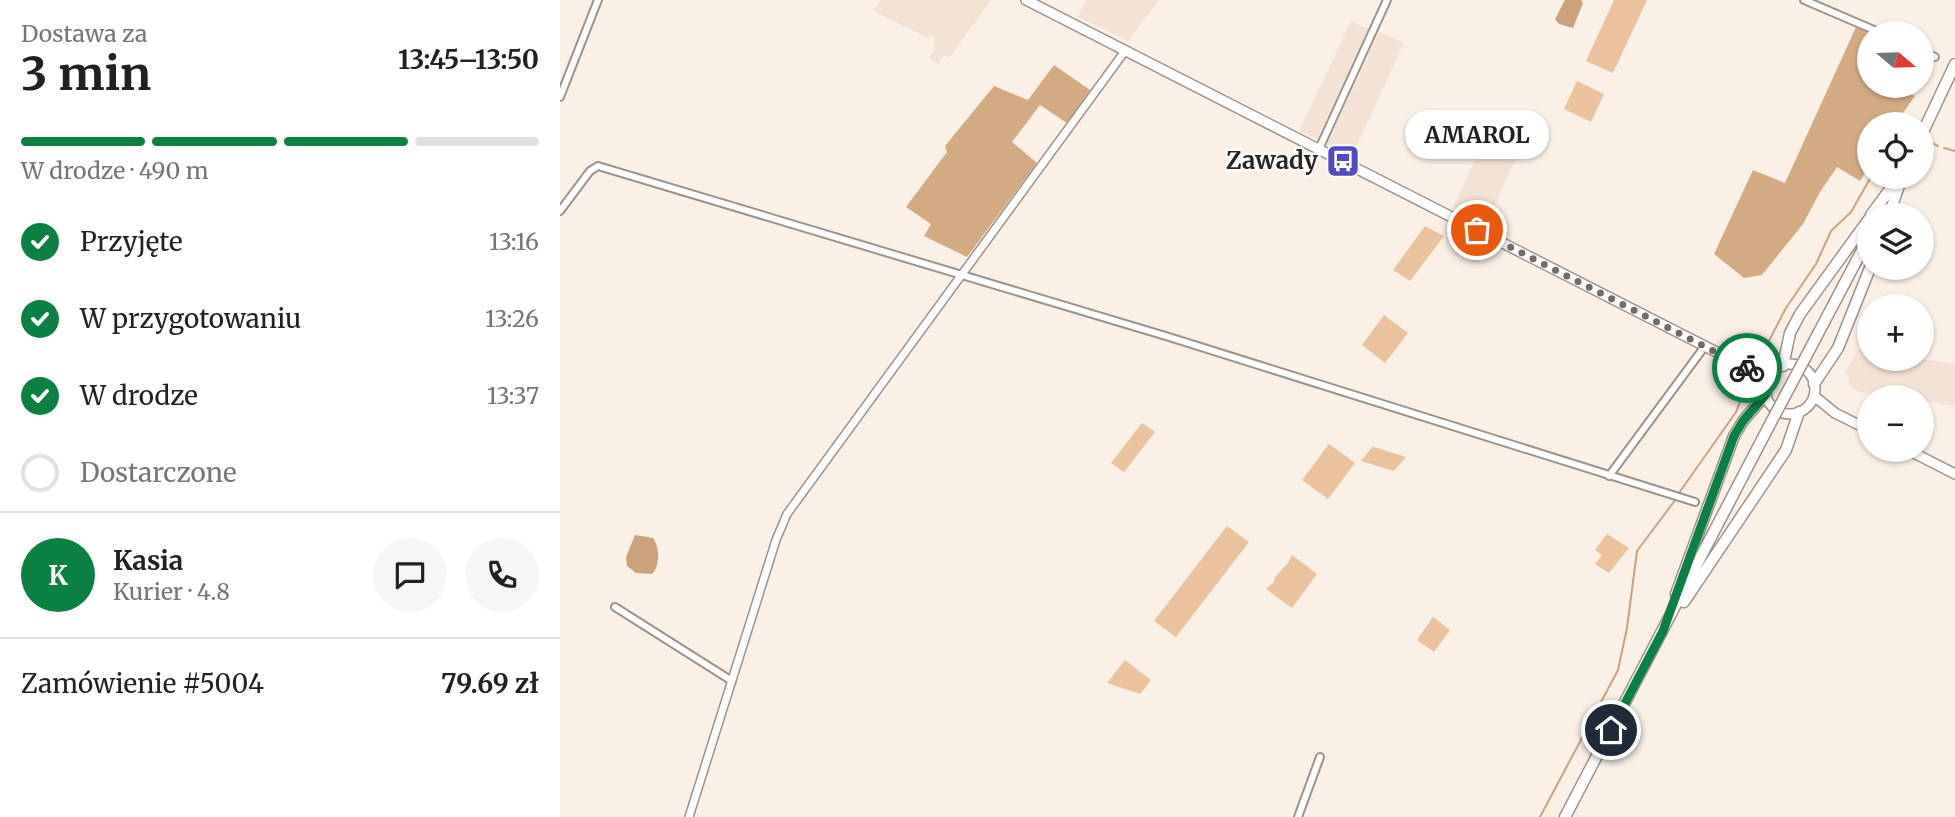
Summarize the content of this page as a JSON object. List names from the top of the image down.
{
  "places": {
    "bus stop": ["Zawady"],
    "other": ["AMAROL"]
  },
  "north": "right",
  "page": {
    "heading": ["3 min", "Dostawa za", "13:45–13:50"],
    "panel": [
      "Kasia",
      "Kurier · 4.8",
      "Zamówienie #5004",
      "79.69 zł"
    ],
    "map_buttons": ["+", "−"],
    "bubble": "AMAROL",
    "bar": "W drodze · 490 m",
    "list": [
      ["Przyjęte", "13:16"],
      ["W przygotowaniu", "13:26"],
      ["W drodze", "13:37"],
      "Dostarczone"
    ],
    "round": "K"
  }
}
